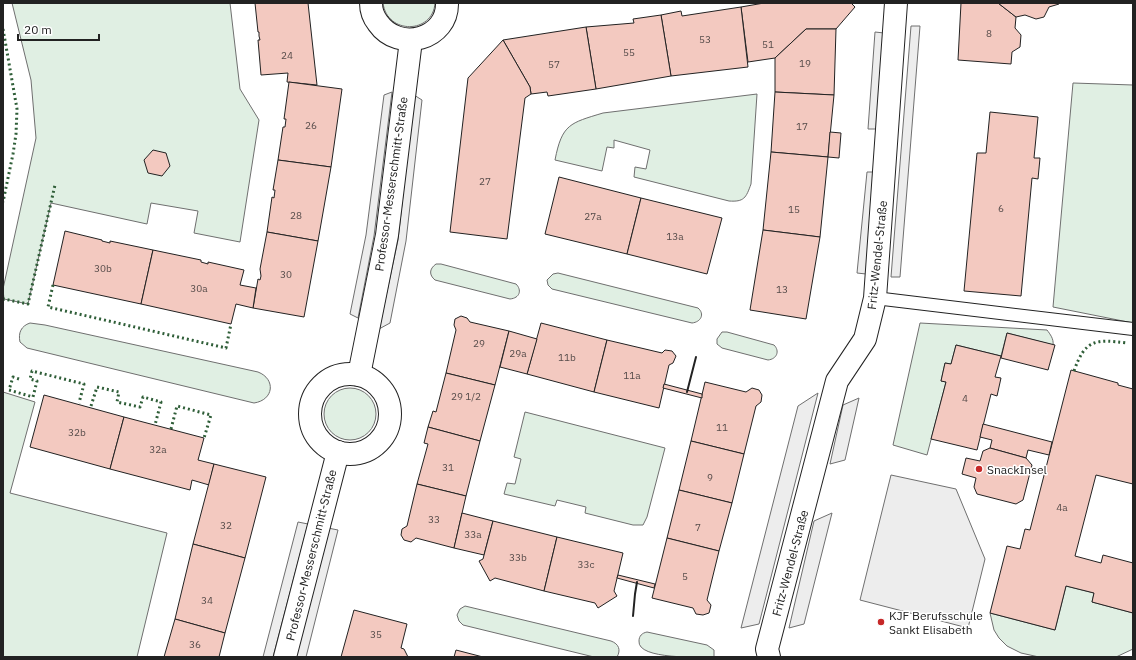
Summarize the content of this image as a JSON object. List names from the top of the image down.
{
  "streets": {
    "street": ["Professor-Messerschmitt-Straße", "Fritz-Wendel-Straße"]
  },
  "places": ["SnackInsel", "KJF Berufsschule Sankt Elisabeth"],
  "house_numbers": [
    "8",
    "53",
    "51",
    "55",
    "24",
    "19",
    "57",
    "26",
    "17",
    "27",
    "6",
    "15",
    "28",
    "27a",
    "13a",
    "30b",
    "30",
    "30a",
    "13",
    "29",
    "29a",
    "11b",
    "11a",
    "29 1/2",
    "4",
    "11",
    "32b",
    "32a",
    "31",
    "9",
    "4a",
    "33",
    "32",
    "7",
    "33a",
    "33b",
    "33c",
    "5",
    "34",
    "35",
    "36"
  ],
  "scale_bar": "20 m"
}
